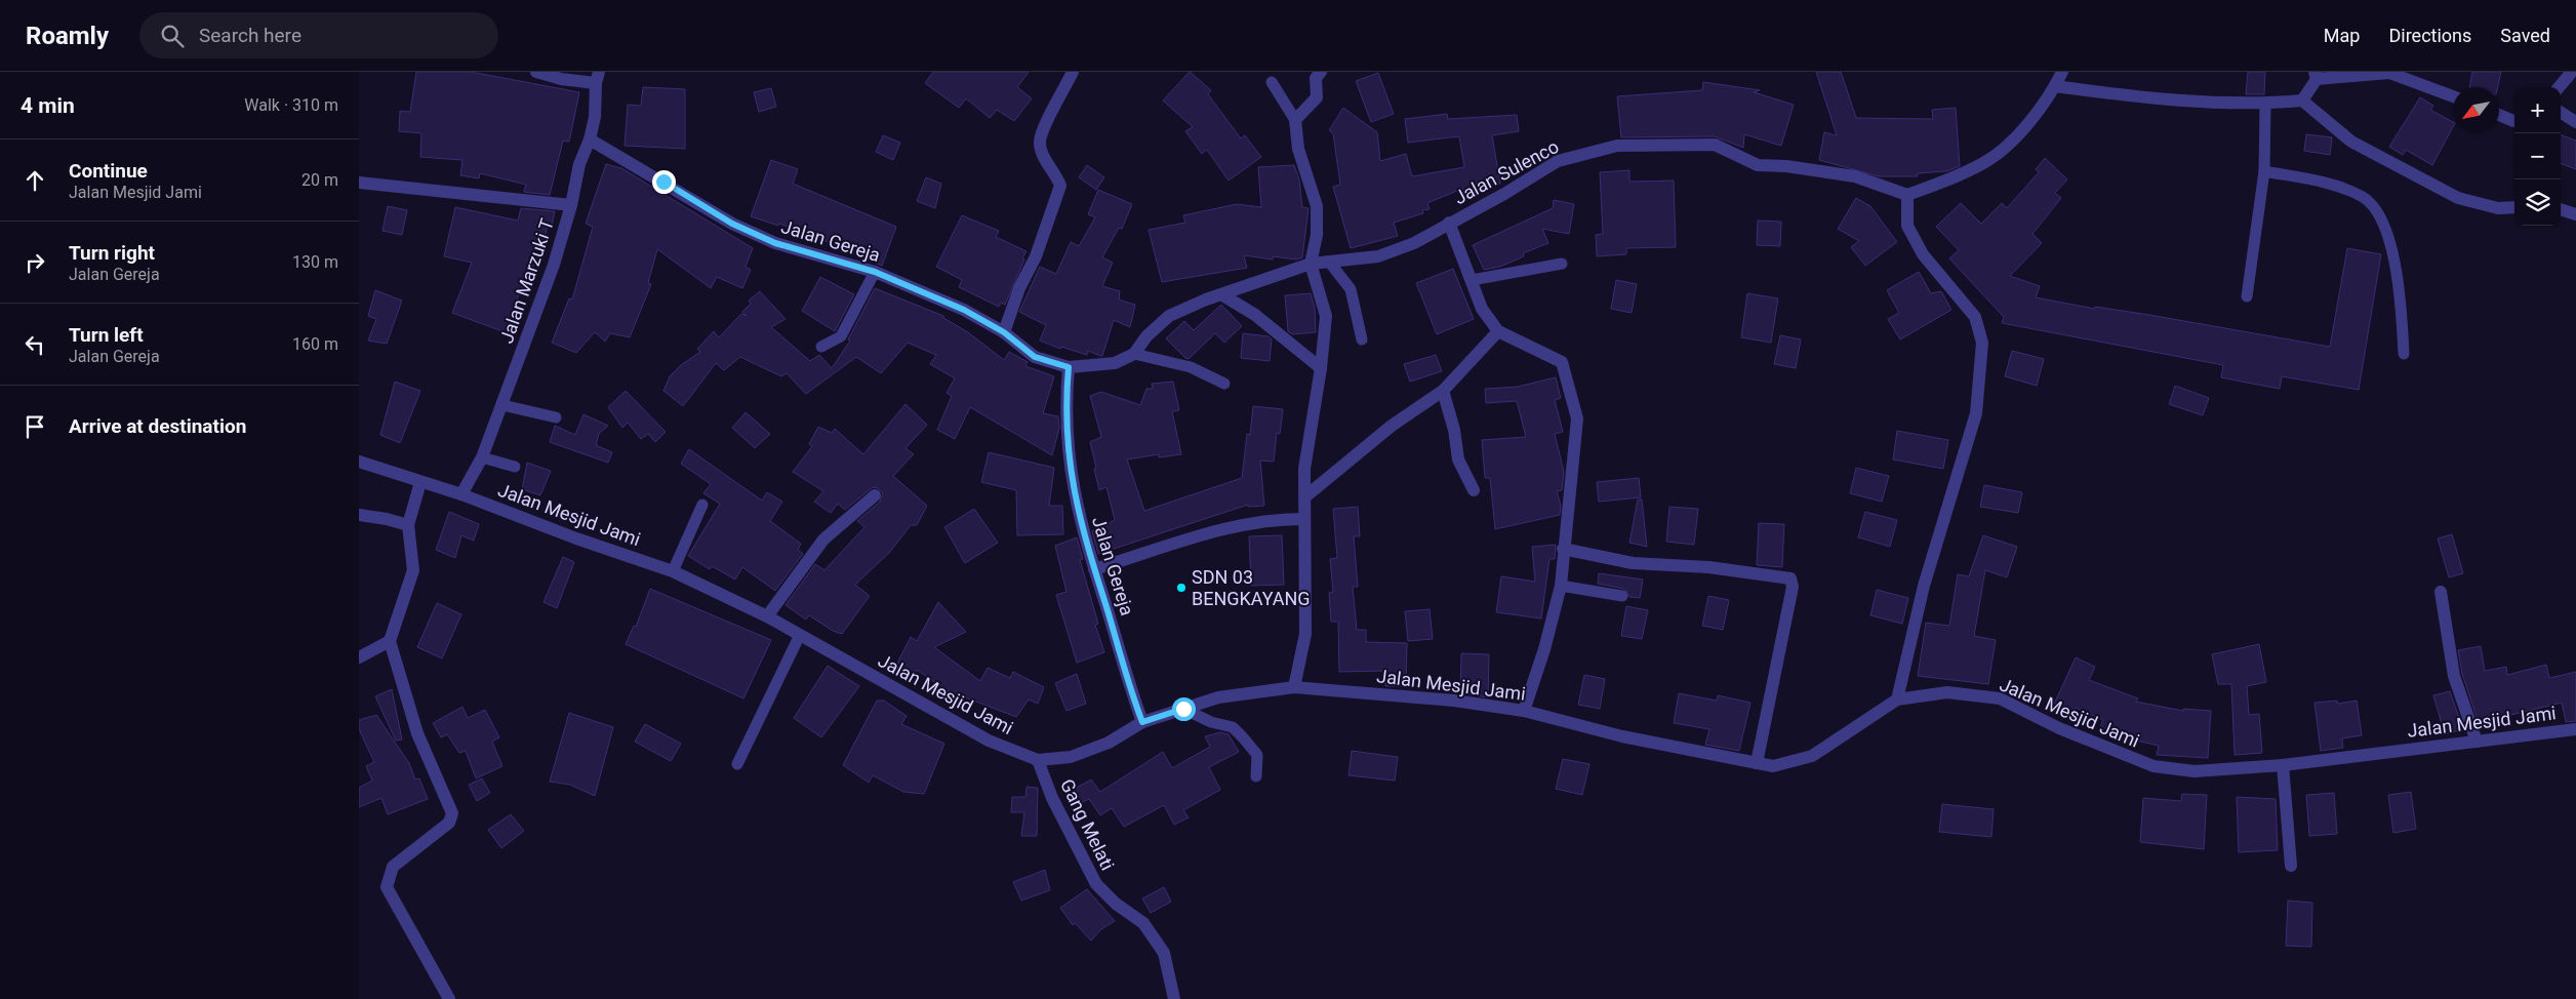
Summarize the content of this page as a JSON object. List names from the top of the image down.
{
  "streets": {
    "street": [
      "Jalan Sulenco",
      "Jalan Gereja",
      "Jalan Marzuki T",
      "Jalan Mesjid Jami",
      "Gang Melati"
    ]
  },
  "crossings": [
    ["Jalan Gereja", "Jalan Marzuki T"],
    ["Jalan Gereja", "Jalan Mesjid Jami"],
    ["Jalan Marzuki T", "Jalan Mesjid Jami"],
    ["Jalan Mesjid Jami", "Gang Melati"]
  ],
  "places": ["SDN 03 BENGKAYANG"],
  "north": "bottom left",
  "page": {
    "header": "Roamly",
    "search": "Search here",
    "nav": ["Map", "Directions", "Saved"],
    "heading": ["4 min", "Walk · 310 m"],
    "map_buttons": ["+", "−"],
    "list": [
      ["Continue", "Jalan Mesjid Jami", "20 m"],
      ["Turn right", "Jalan Gereja", "130 m"],
      ["Turn left", "Jalan Gereja", "160 m"],
      "Arrive at destination"
    ]
  }
}
